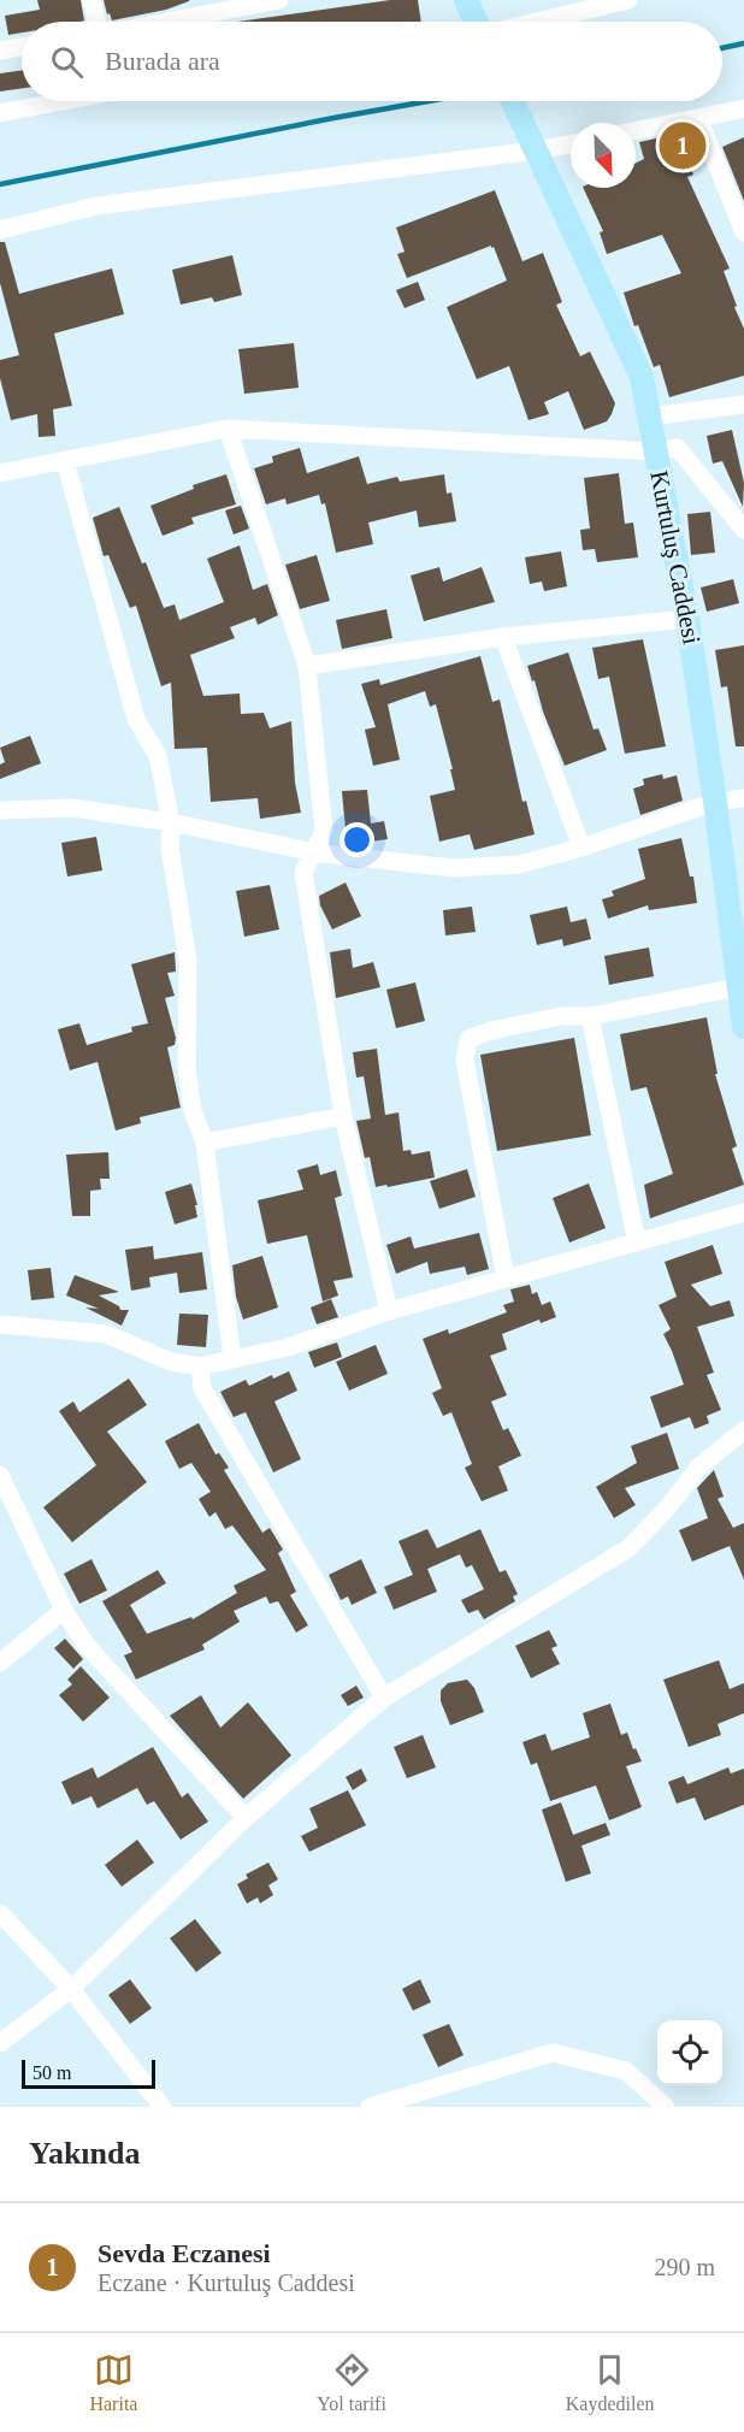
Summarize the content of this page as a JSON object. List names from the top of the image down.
{
  "streets": {
    "main road": ["Kurtuluş Caddesi"]
  },
  "scale_bar": "50 m",
  "north": "bottom right",
  "page": {
    "search": "Burada ara",
    "pins": "1",
    "scale": "50 m",
    "heading": "Yakında",
    "list": [
      {
        "mark": "1",
        "name": "Sevda Eczanesi",
        "note": "Eczane · Kurtuluş Caddesi",
        "value": "290 m"
      }
    ],
    "nav": ["Harita", "Yol tarifi", "Kaydedilen"]
  }
}
